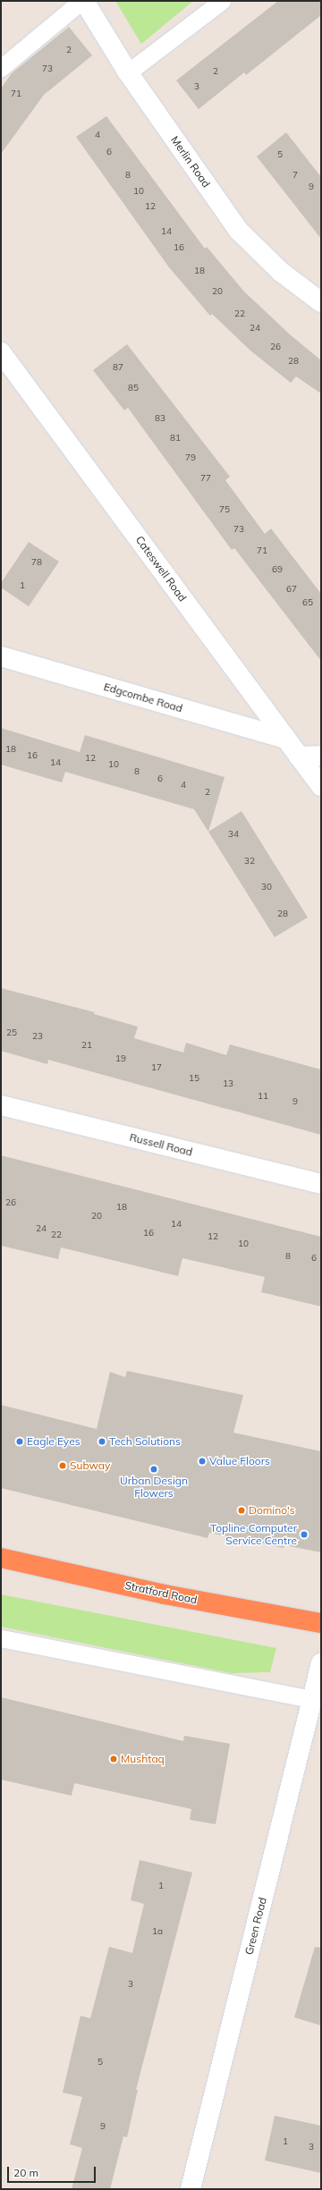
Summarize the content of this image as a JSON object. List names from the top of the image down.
{
  "streets": {
    "highway": ["Stratford Road"],
    "street": [
      "Merlin Road",
      "Cateswell Road",
      "Edgcombe Road",
      "Russell Road",
      "Green Road"
    ]
  },
  "crossings": [
    ["Cateswell Road", "Edgcombe Road"]
  ],
  "places": [
    "Eagle Eyes",
    "Tech Solutions",
    "Value Floors",
    "Subway",
    "Urban Design Flowers",
    "Domino's",
    "Topline Computer Service Centre",
    "Mushtaq"
  ],
  "house_numbers": [
    "2",
    "73",
    "2",
    "3",
    "71",
    "4",
    "6",
    "5",
    "8",
    "7",
    "9",
    "10",
    "12",
    "14",
    "16",
    "18",
    "20",
    "22",
    "24",
    "26",
    "28",
    "87",
    "85",
    "83",
    "81",
    "79",
    "77",
    "75",
    "73",
    "71",
    "78",
    "69",
    "1",
    "67",
    "65",
    "18",
    "16",
    "12",
    "14",
    "10",
    "8",
    "6",
    "4",
    "2",
    "34",
    "32",
    "30",
    "28",
    "25",
    "23",
    "21",
    "19",
    "17",
    "15",
    "13",
    "11",
    "9",
    "26",
    "18",
    "20",
    "14",
    "24",
    "16",
    "22",
    "12",
    "10",
    "8",
    "6",
    "1",
    "1a",
    "3",
    "5",
    "9",
    "1",
    "3"
  ],
  "scale_bar": "20 m"
}
